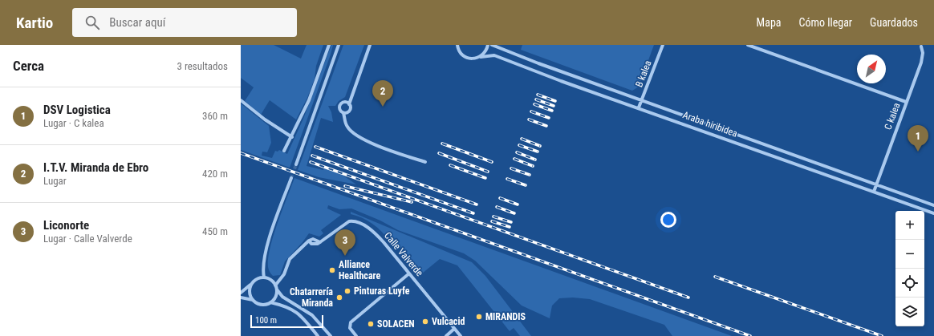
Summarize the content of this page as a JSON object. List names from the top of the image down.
{
  "streets": {
    "street": [
      "B kalea",
      "C kalea",
      "Araba hiribidea",
      "Calle Valverde"
    ]
  },
  "crossings": [
    ["B kalea", "Araba hiribidea"],
    ["C kalea", "Araba hiribidea"]
  ],
  "places": [
    "Alliance Healthcare",
    "Pinturas Luyfe",
    "Chatarrería Miranda",
    "MIRANDIS",
    "Vulcacid",
    "SOLACEN"
  ],
  "scale_bar": "100 m",
  "north": "top right",
  "page": {
    "header": "Kartio",
    "search": "Buscar aquí",
    "nav": ["Mapa", "Cómo llegar", "Guardados"],
    "heading": ["Cerca", "3 resultados"],
    "pins": ["2", "1", "3"],
    "list": [
      {
        "mark": "1",
        "name": "DSV Logistica",
        "note": "Lugar · C kalea",
        "value": "360 m"
      },
      {
        "mark": "2",
        "name": "I.T.V. Miranda de Ebro",
        "note": "Lugar",
        "value": "420 m"
      },
      {
        "mark": "3",
        "name": "Liconorte",
        "note": "Lugar · Calle Valverde",
        "value": "450 m"
      }
    ],
    "map_buttons": ["+", "−"],
    "scale": "100 m"
  }
}
